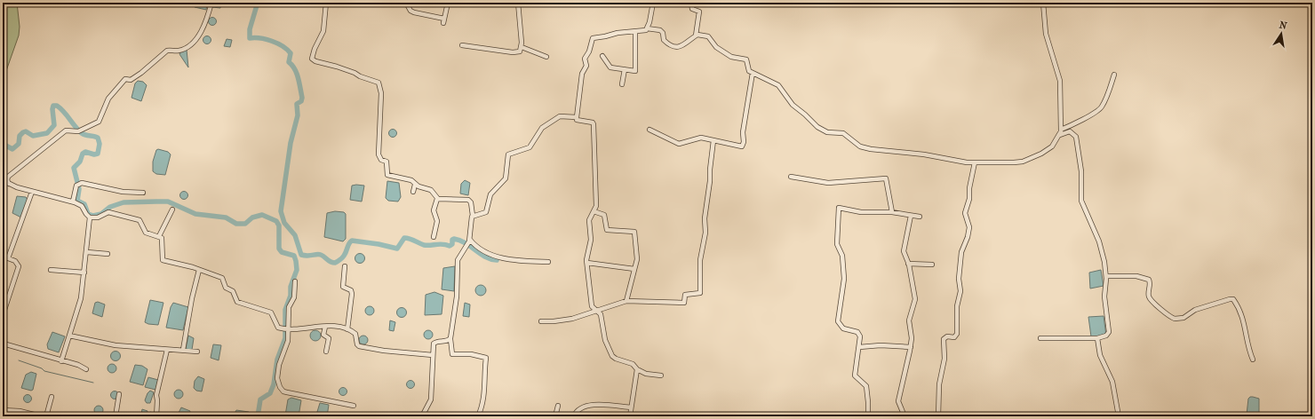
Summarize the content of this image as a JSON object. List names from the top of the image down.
{
  "north": "top"
}
